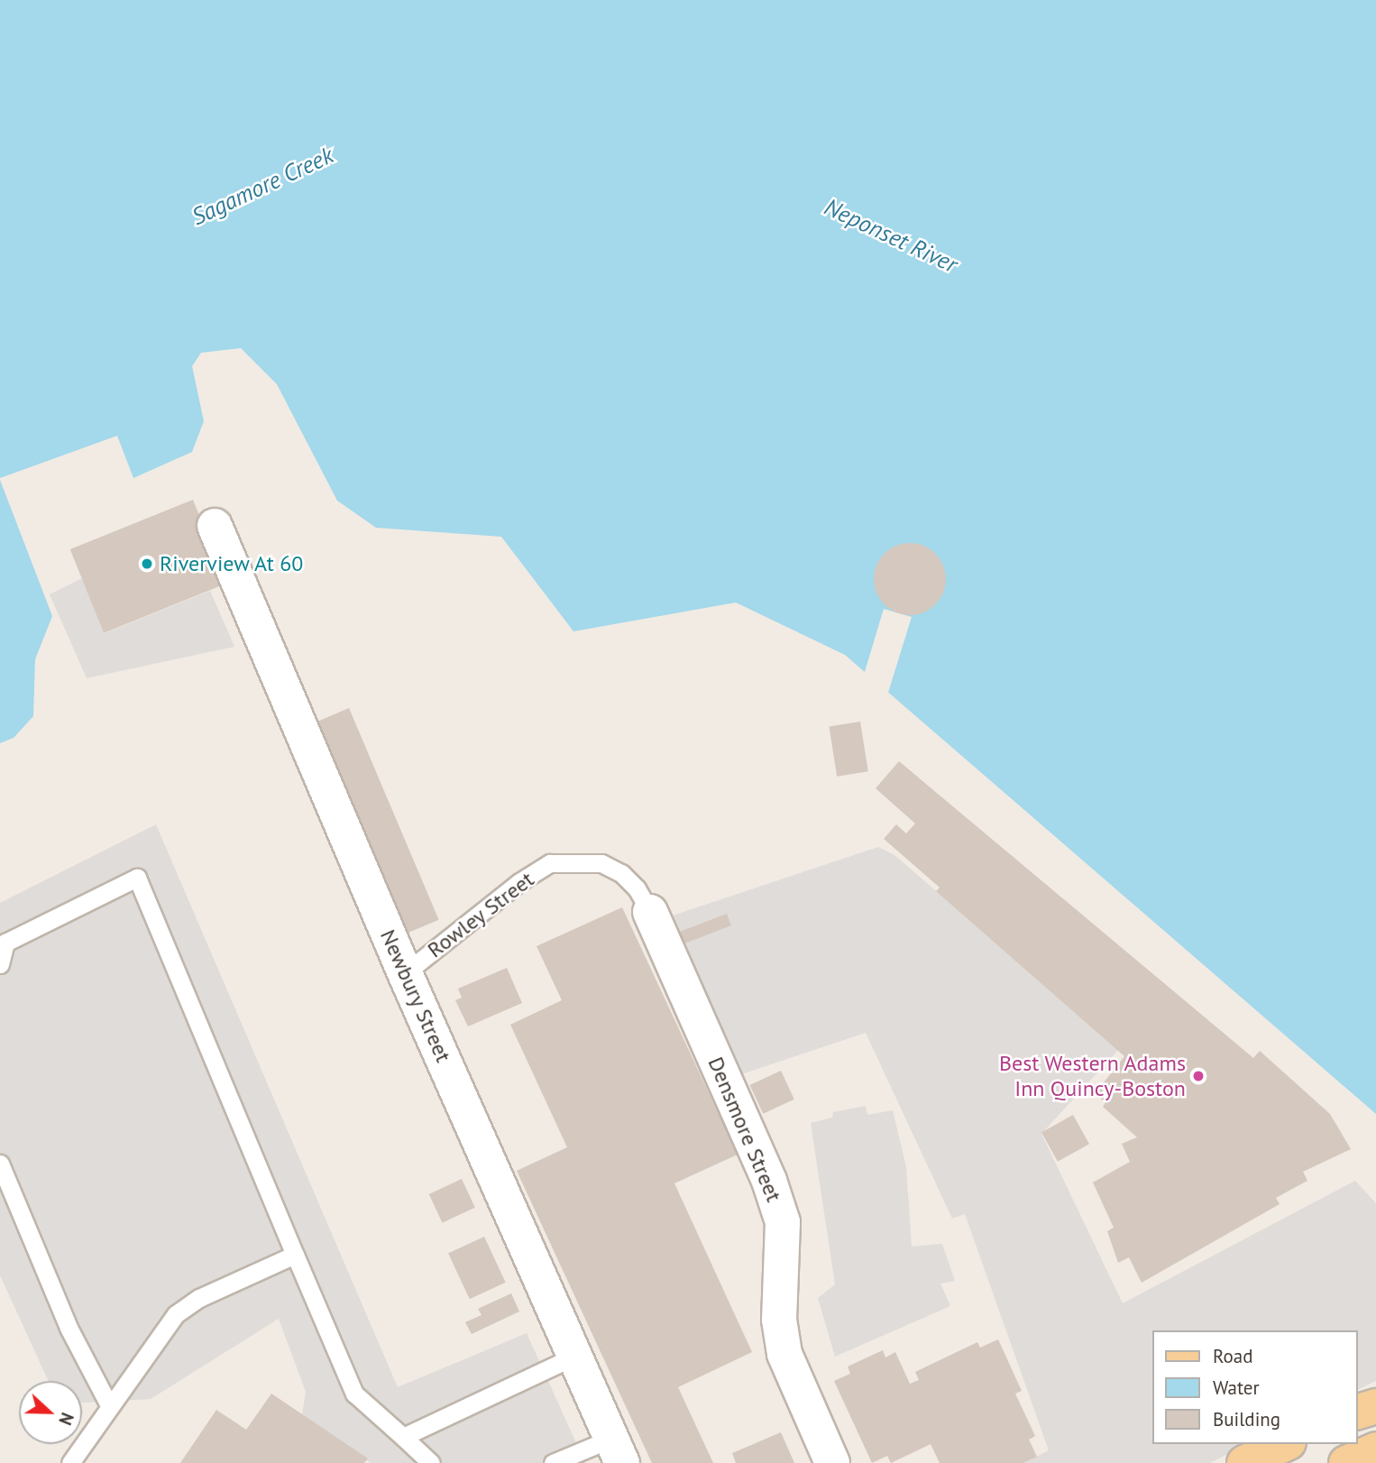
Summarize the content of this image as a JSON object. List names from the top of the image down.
{
  "streets": {
    "street": ["Newbury Street", "Densmore Street"],
    "lane": ["Rowley Street"]
  },
  "crossings": [
    ["Rowley Street", "Newbury Street"],
    ["Rowley Street", "Densmore Street"]
  ],
  "water": ["Sagamore Creek", "Neponset River"],
  "places": ["Riverview At 60", "Best Western Adams Inn Quincy-Boston"],
  "legend": ["Road", "Water", "Building"],
  "north": "right"
}
